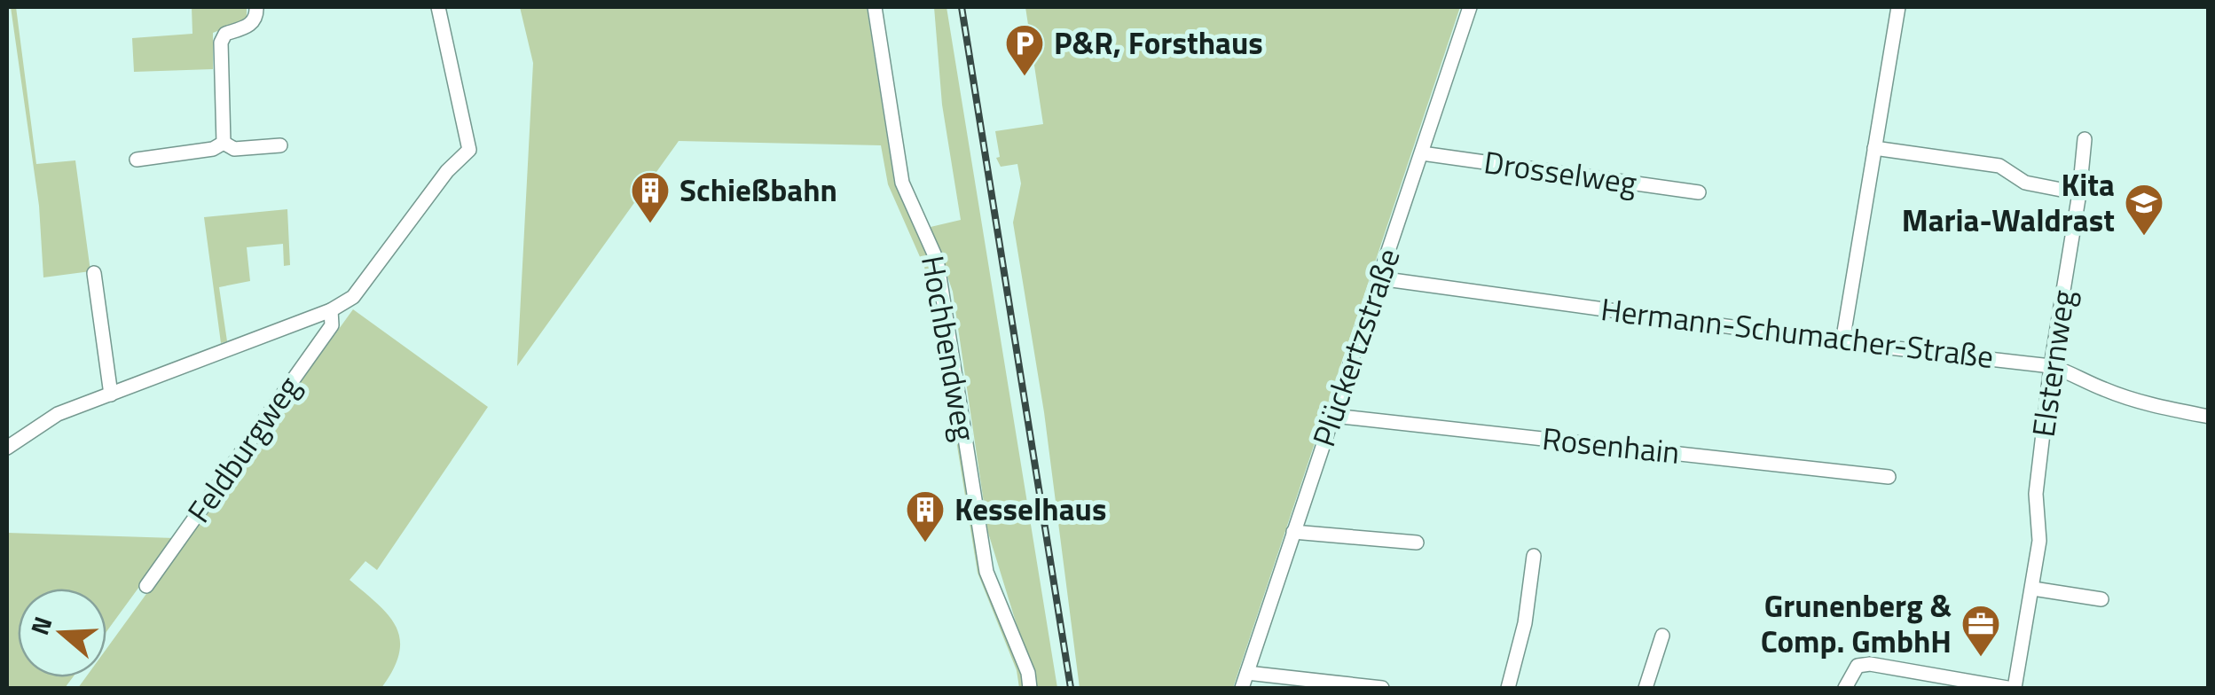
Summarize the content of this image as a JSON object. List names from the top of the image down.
{
  "streets": {
    "street": [
      "Drosselweg",
      "Hermann-Schumacher-Straße",
      "Plückertzstraße",
      "Hochbendweg",
      "Elsternweg",
      "Rosenhain",
      "Feldburgweg"
    ]
  },
  "crossings": [
    ["Drosselweg", "Plückertzstraße"],
    ["Hermann-Schumacher-Straße", "Plückertzstraße"],
    ["Hermann-Schumacher-Straße", "Elsternweg"],
    ["Plückertzstraße", "Rosenhain"]
  ],
  "places": {
    "parking": ["P&R, Forsthaus"],
    "building": ["Schießbahn", "Kesselhaus"],
    "school or university": ["Kita Maria-Waldrast"],
    "office": ["Grunenberg & Comp. GmbhH"]
  },
  "north": "left"
}
